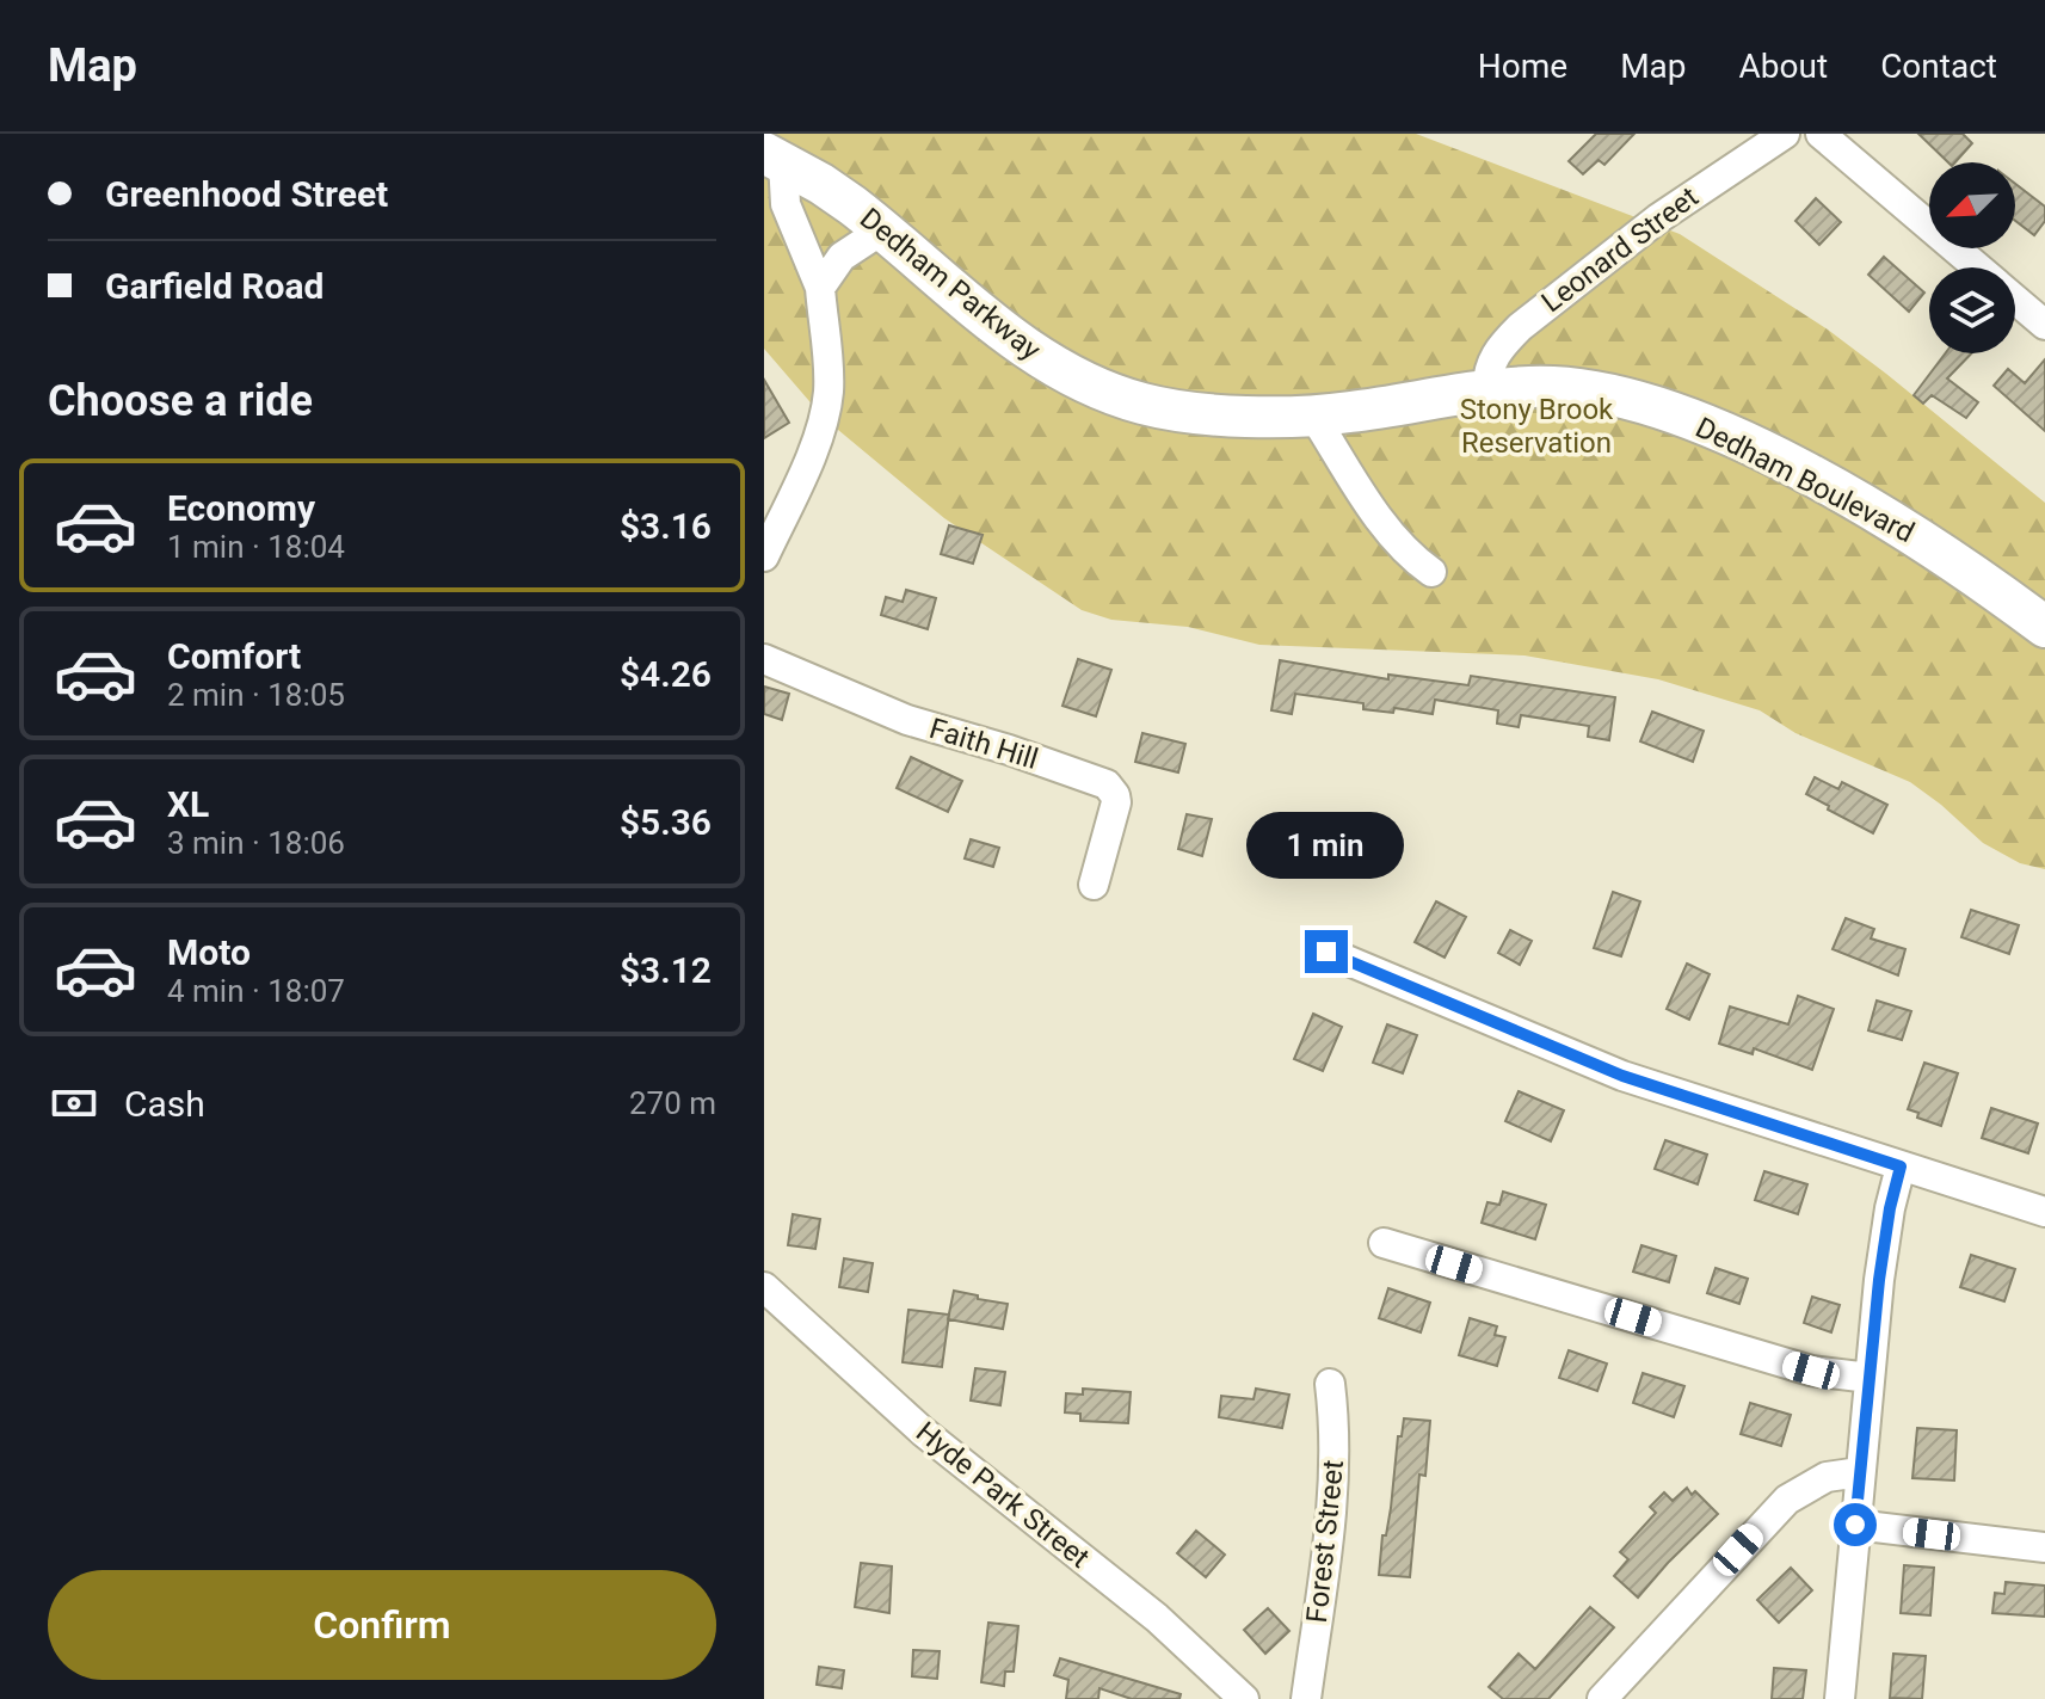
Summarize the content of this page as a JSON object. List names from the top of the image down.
{
  "streets": {
    "main road": ["Dedham Parkway", "Dedham Boulevard"],
    "street": [
      "Leonard Street",
      "Faith Hill",
      "Hyde Park Street",
      "Forest Street"
    ]
  },
  "crossings": [
    ["Leonard Street", "Dedham Boulevard"],
    ["Dedham Parkway", "Dedham Boulevard"]
  ],
  "parks": ["Stony Brook Reservation"],
  "north": "bottom left",
  "page": {
    "header": "Map",
    "nav": [
      "Home",
      "Map",
      "About",
      "Contact"
    ],
    "banner": ["Greenhood Street", "Garfield Road"],
    "heading": "Choose a ride",
    "list": [
      {
        "name": "Economy",
        "note": "1 min · 18:04",
        "value": "$3.16"
      },
      {
        "name": "Comfort",
        "note": "2 min · 18:05",
        "value": "$4.26"
      },
      {
        "name": "XL",
        "note": "3 min · 18:06",
        "value": "$5.36"
      },
      {
        "name": "Moto",
        "note": "4 min · 18:07",
        "value": "$3.12"
      }
    ],
    "bubble": "1 min",
    "pay": ["Cash", "270 m"],
    "buttons": "Confirm"
  }
}
